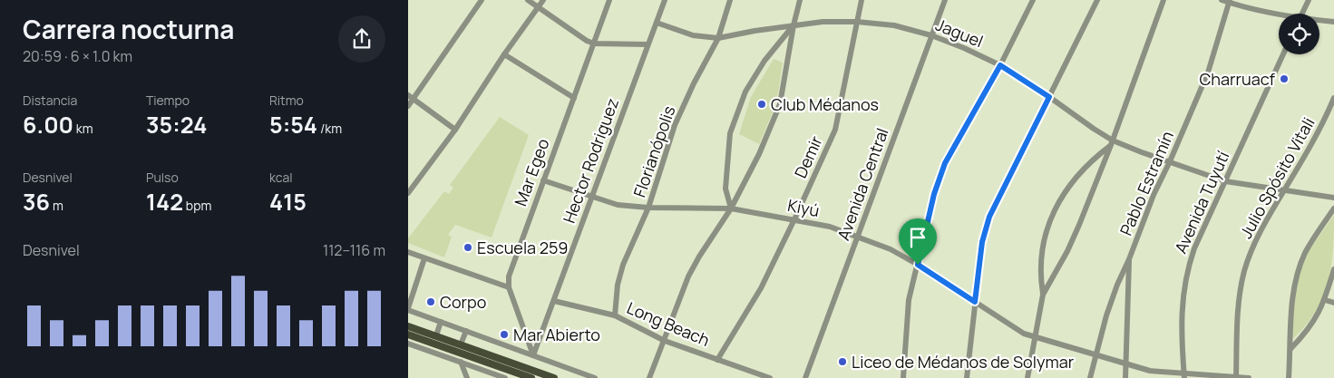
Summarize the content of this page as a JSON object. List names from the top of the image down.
{
  "streets": {
    "street": [
      "Jaguel",
      "Florianópolis",
      "Demir",
      "Hector Rodriguez",
      "Mar Egeo",
      "Julio Spósito Vitali",
      "Pablo Estramín",
      "Avenida Central",
      "Avenida Tuyutí",
      "Kiyú",
      "Long Beach"
    ]
  },
  "crossings": [
    ["Jaguel", "Florianópolis"],
    ["Jaguel", "Demir"],
    ["Jaguel", "Hector Rodriguez"],
    ["Jaguel", "Julio Spósito Vitali"],
    ["Jaguel", "Pablo Estramín"],
    ["Jaguel", "Avenida Central"],
    ["Jaguel", "Avenida Tuyutí"],
    ["Florianópolis", "Kiyú"],
    ["Florianópolis", "Long Beach"],
    ["Demir", "Kiyú"],
    ["Demir", "Long Beach"],
    ["Hector Rodriguez", "Mar Egeo"],
    ["Hector Rodriguez", "Kiyú"],
    ["Hector Rodriguez", "Long Beach"],
    ["Mar Egeo", "Kiyú"],
    ["Julio Spósito Vitali", "Kiyú"],
    ["Pablo Estramín", "Kiyú"],
    ["Avenida Central", "Kiyú"],
    ["Avenida Tuyutí", "Kiyú"]
  ],
  "places": [
    "Charruacf",
    "Club Médanos",
    "Escuela 259",
    "Corpo",
    "Mar Abierto",
    "Liceo de Médanos de Solymar"
  ],
  "page": {
    "heading": ["Carrera nocturna", "20:59 · 6 × 1.0 km"],
    "stats": [
      ["Distancia", "6.00 km"],
      ["Tiempo", "35:24"],
      ["Ritmo", "5:54 /km"],
      ["Desnivel", "36 m"],
      ["Pulso", "142 bpm"],
      ["kcal", "415"]
    ],
    "chart": ["Desnivel", "112–116 m"]
  }
}
